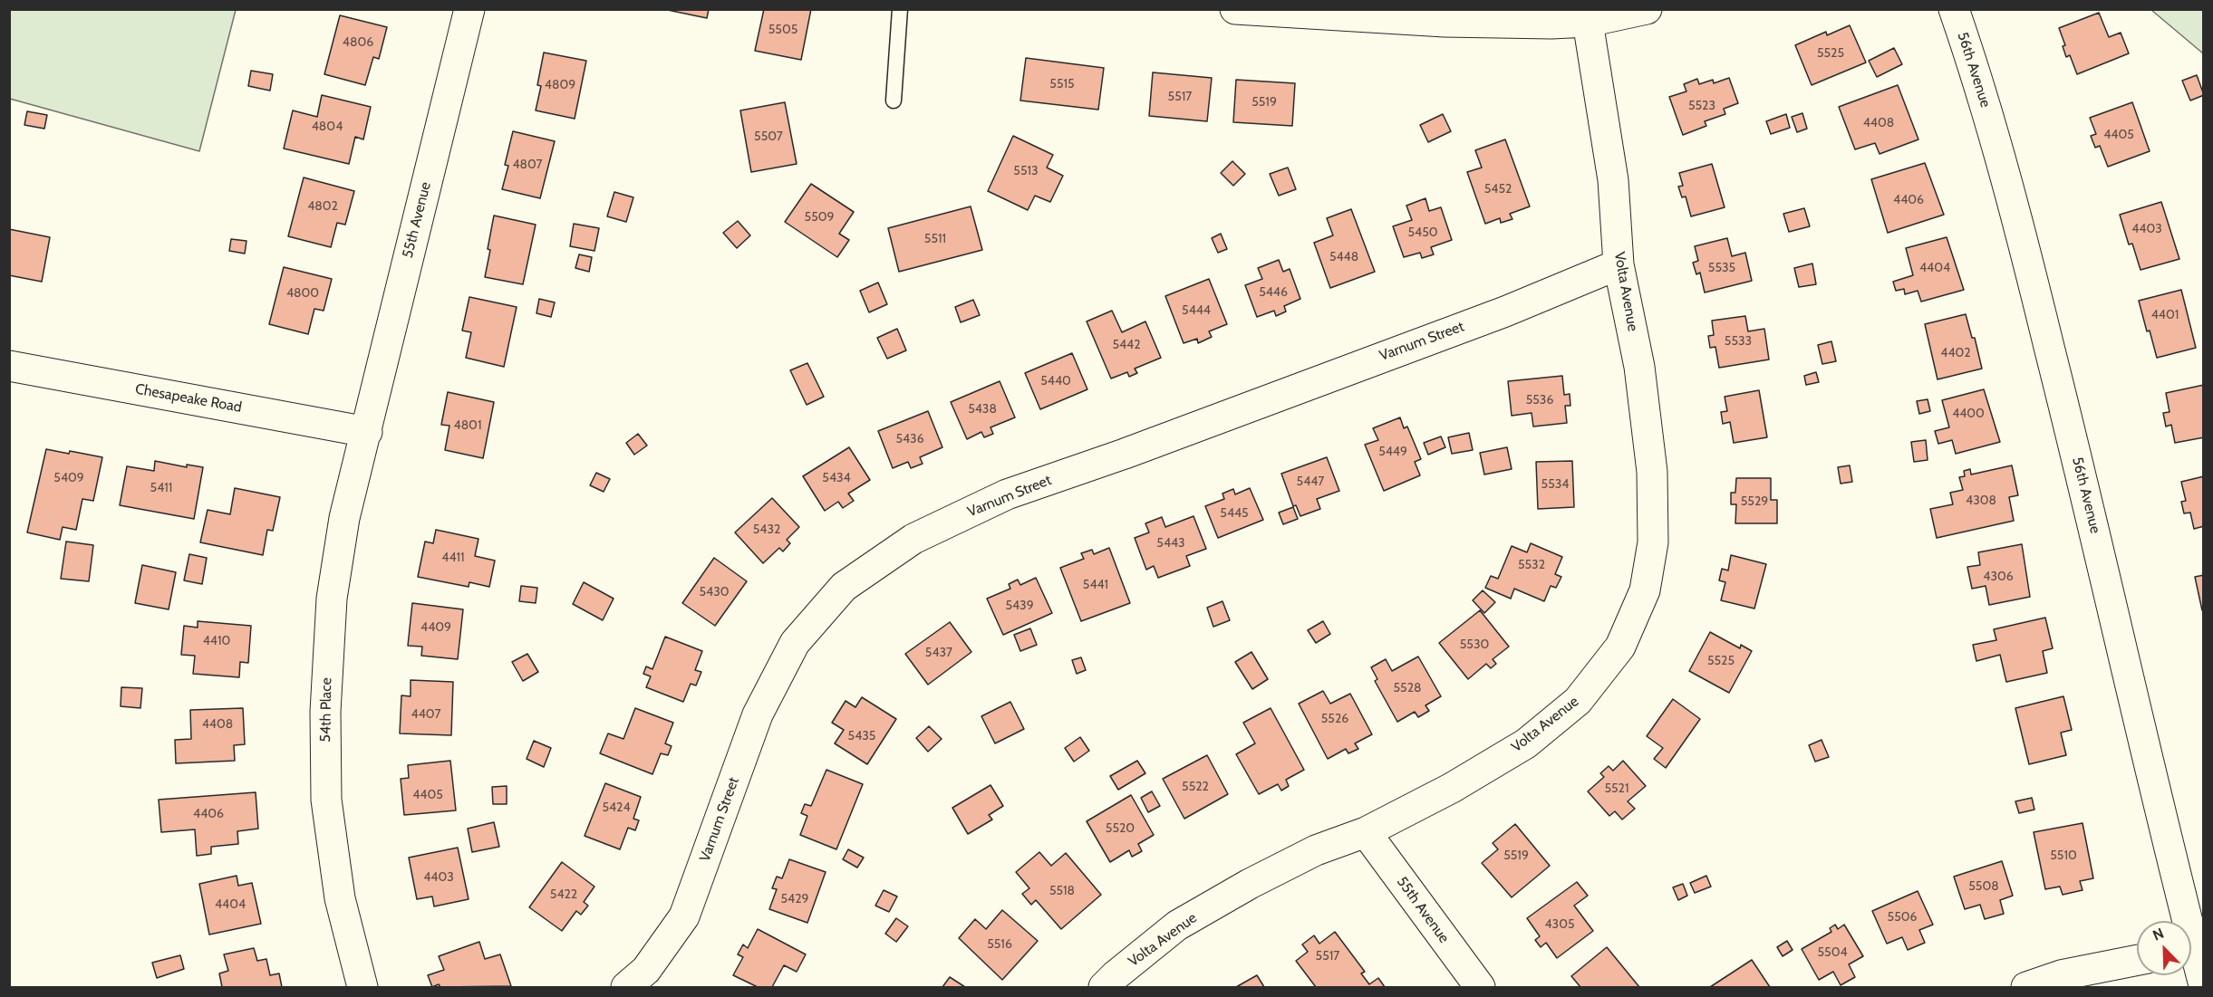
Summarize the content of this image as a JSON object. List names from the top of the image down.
{
  "streets": {
    "street": [
      "56th Avenue",
      "55th Avenue",
      "Volta Avenue",
      "Varnum Street",
      "Chesapeake Road",
      "54th Place"
    ]
  },
  "crossings": [
    ["55th Avenue", "Volta Avenue"],
    ["55th Avenue", "Chesapeake Road"],
    ["55th Avenue", "54th Place"],
    ["Volta Avenue", "Varnum Street"],
    ["Chesapeake Road", "54th Place"]
  ],
  "house_numbers": [
    "5505",
    "4806",
    "5525",
    "5515",
    "4809",
    "5517",
    "5519",
    "5523",
    "4408",
    "4804",
    "4405",
    "5507",
    "4807",
    "5513",
    "5452",
    "4406",
    "4802",
    "5509",
    "4403",
    "5450",
    "5511",
    "5448",
    "5535",
    "4404",
    "5446",
    "4800",
    "5444",
    "4401",
    "5533",
    "5442",
    "4402",
    "5440",
    "5536",
    "5438",
    "4400",
    "4801",
    "5436",
    "5449",
    "5409",
    "5434",
    "5447",
    "5534",
    "5411",
    "4308",
    "5529",
    "5445",
    "5432",
    "5443",
    "4411",
    "5532",
    "4306",
    "5441",
    "5430",
    "5439",
    "4409",
    "4410",
    "5530",
    "5437",
    "5525",
    "5528",
    "4407",
    "5526",
    "4408",
    "5435",
    "5522",
    "5521",
    "4405",
    "5424",
    "4406",
    "5520",
    "5519",
    "5510",
    "4403",
    "5508",
    "5518",
    "5422",
    "5429",
    "4404",
    "5506",
    "4305",
    "5516",
    "5504",
    "5517"
  ],
  "north": "top left"
}
